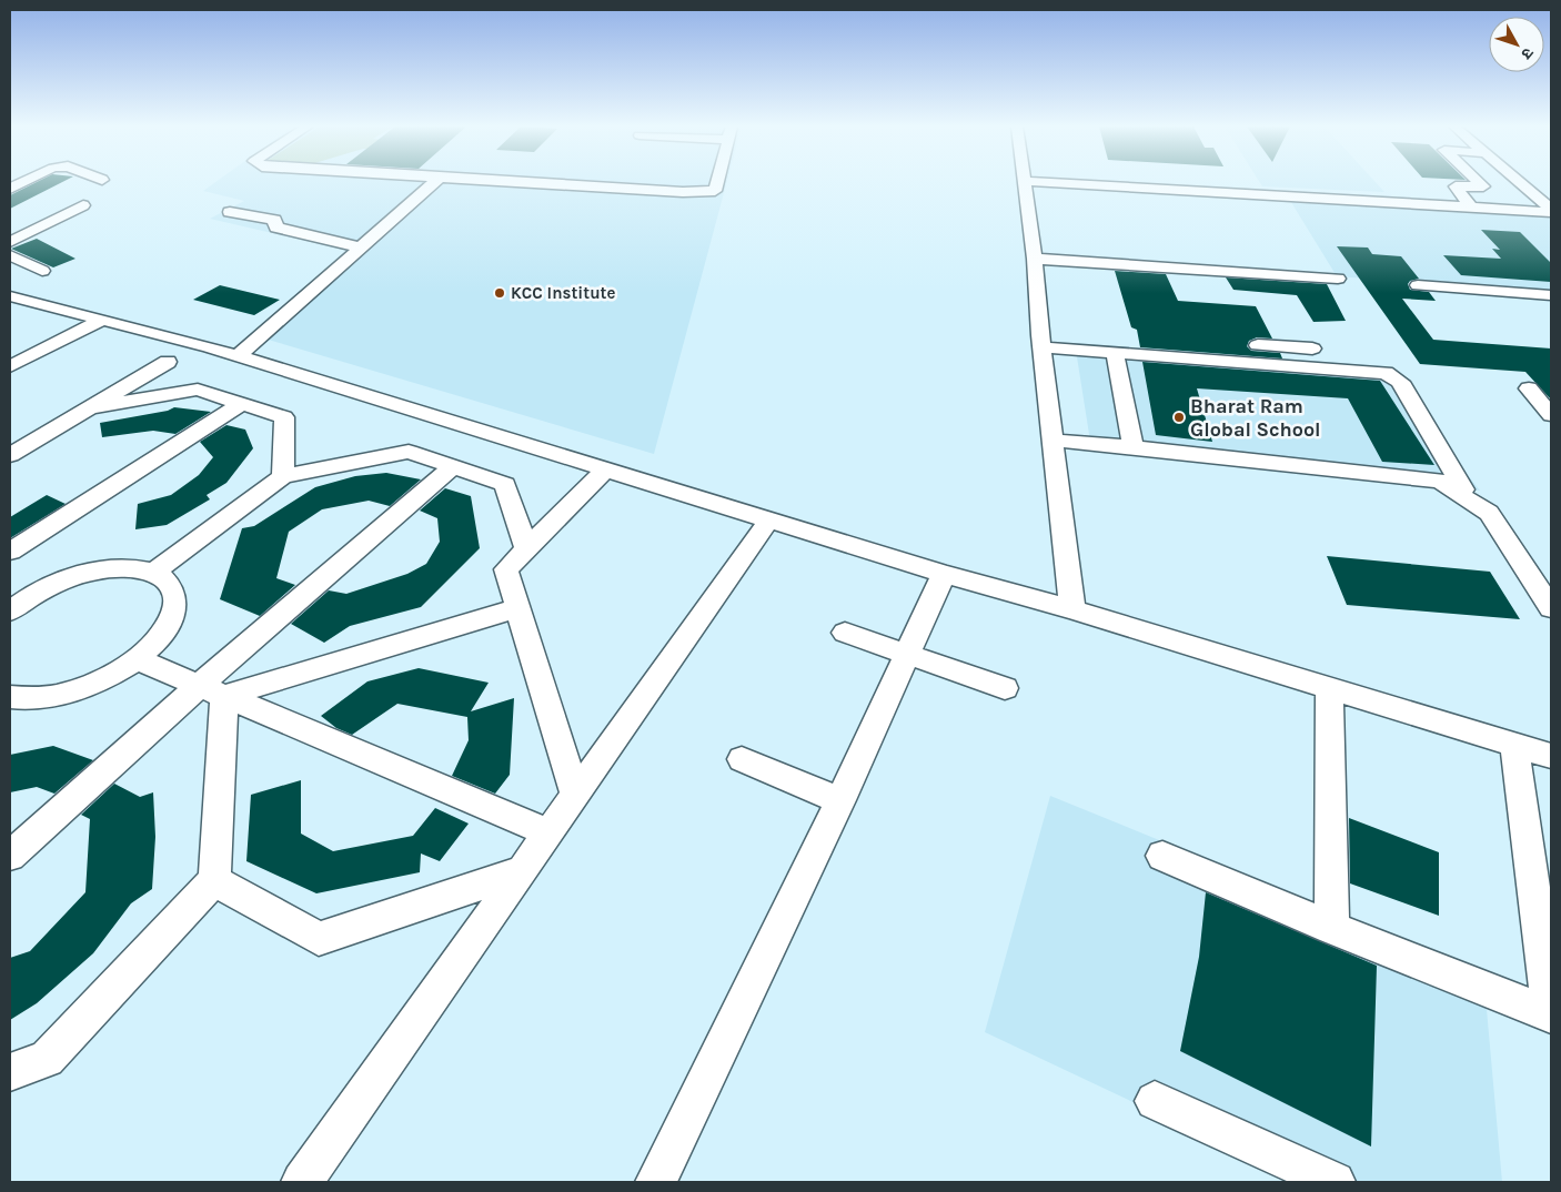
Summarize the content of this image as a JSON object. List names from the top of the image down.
{
  "places": ["KCC Institute", "Bharat Ram Global School"],
  "north": "bottom right"
}
